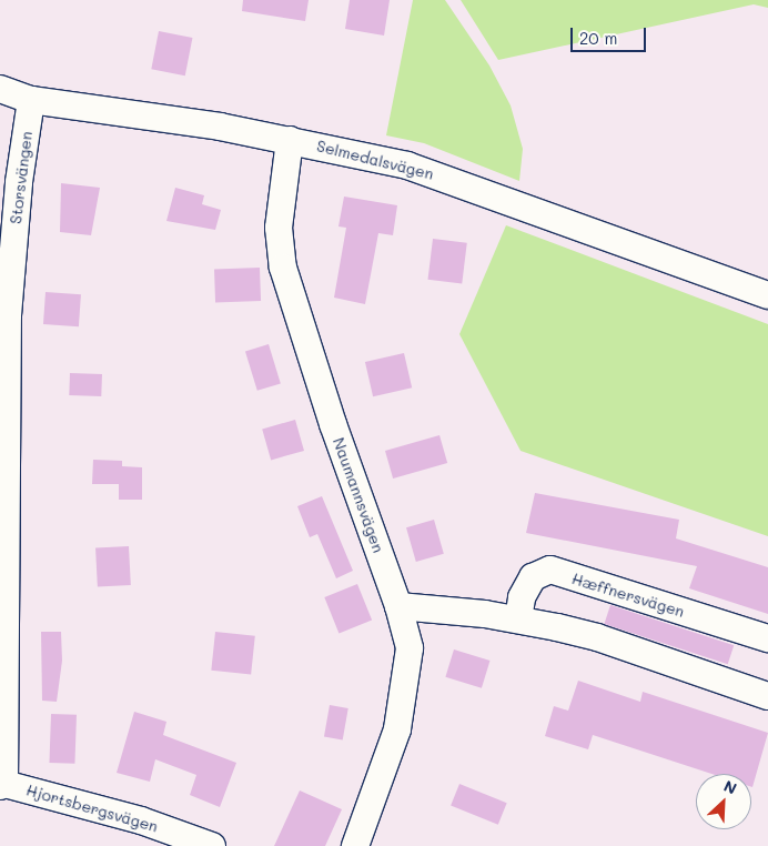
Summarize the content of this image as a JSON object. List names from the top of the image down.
{
  "streets": {
    "street": [
      "Selmedalsvägen",
      "Storsvängen",
      "Naumannsvägen",
      "Hæffnersvägen",
      "Hjortsbergsvägen"
    ]
  },
  "crossings": [
    ["Selmedalsvägen", "Storsvängen"],
    ["Selmedalsvägen", "Naumannsvägen"],
    ["Storsvängen", "Hjortsbergsvägen"]
  ],
  "scale_bar": "20 m",
  "north": "top right"
}
